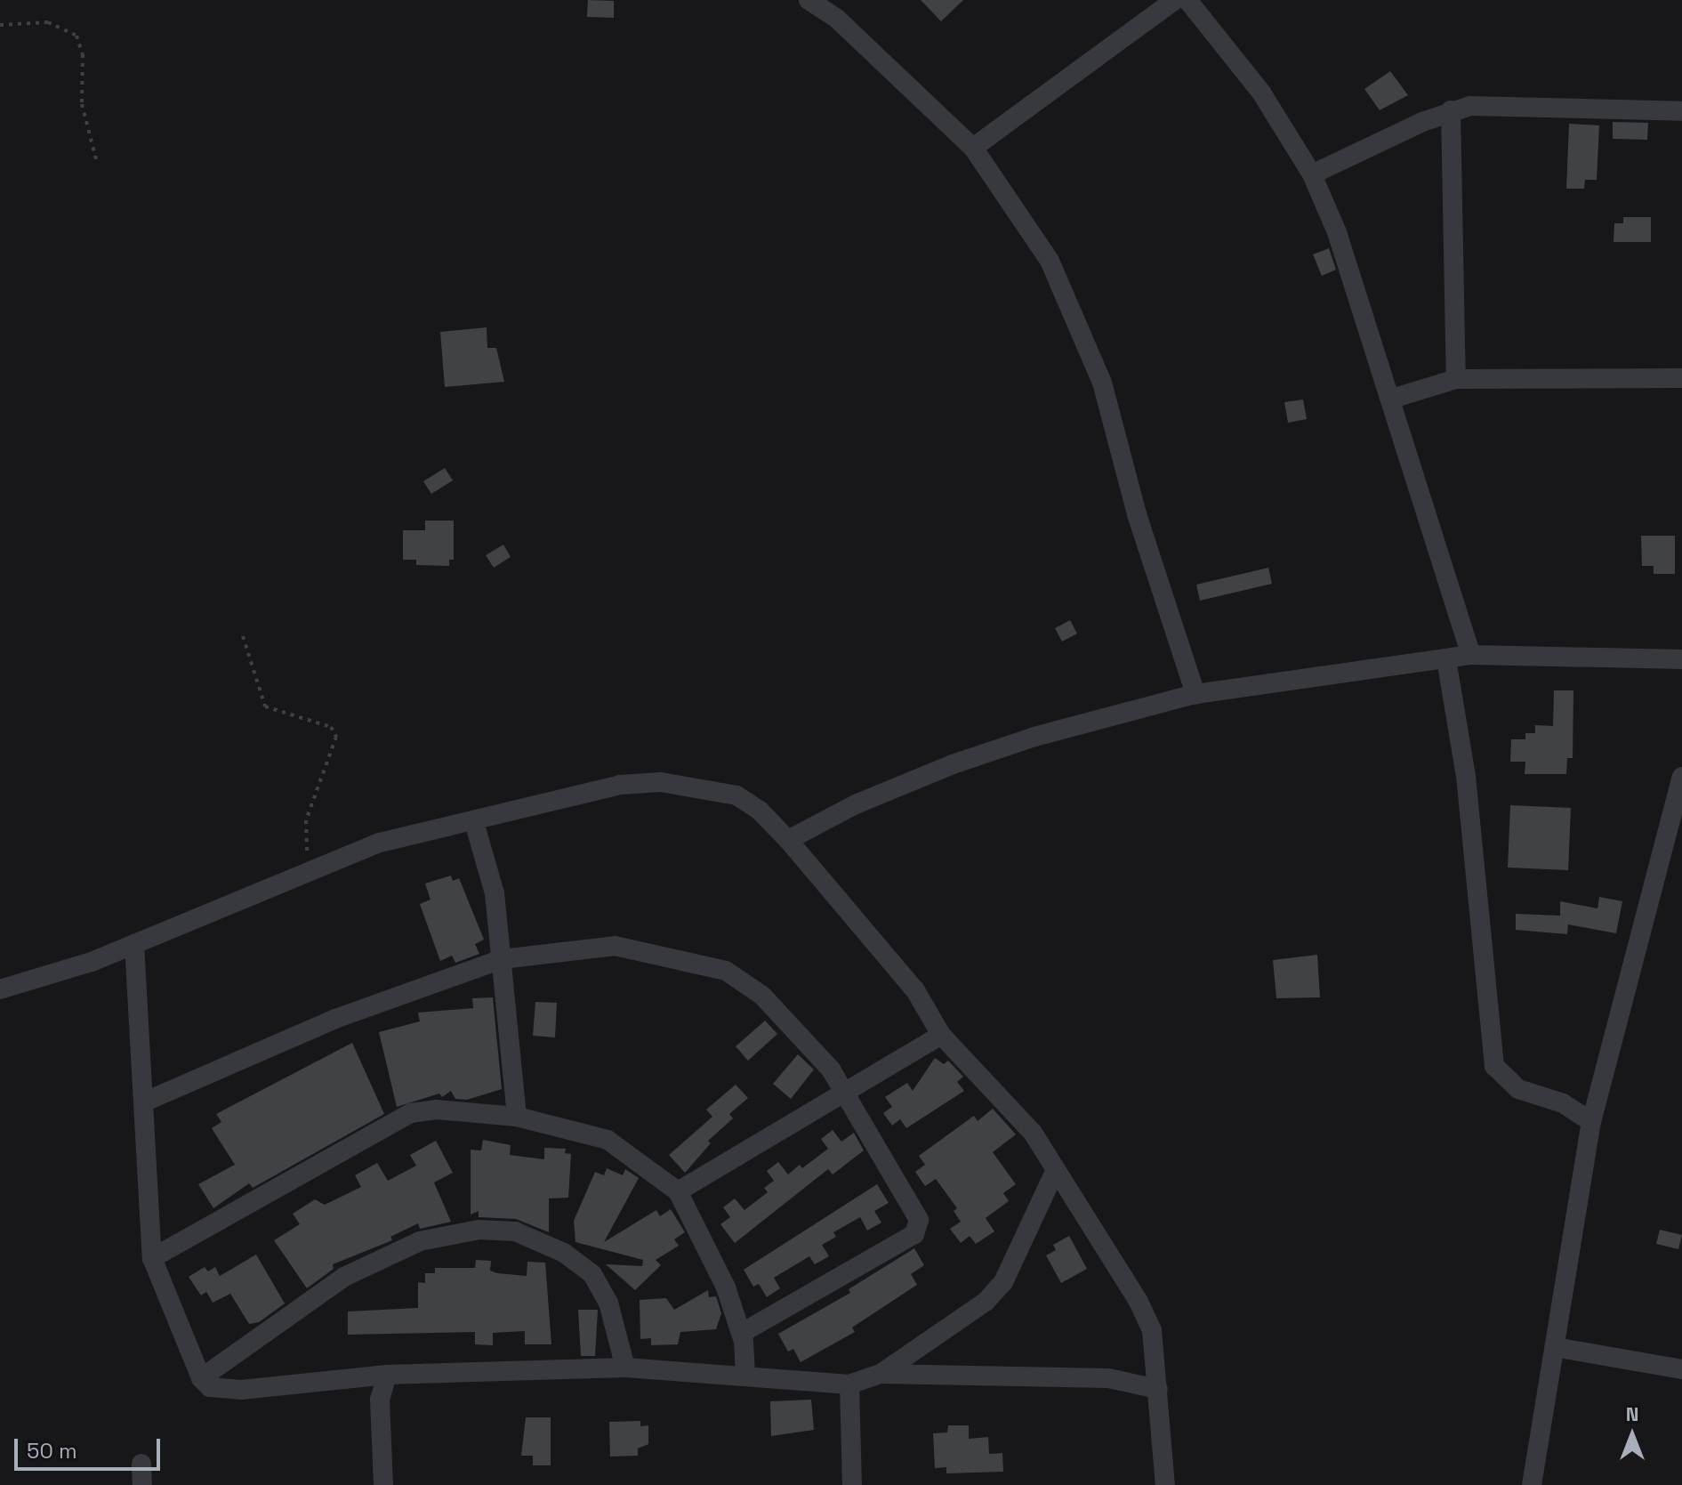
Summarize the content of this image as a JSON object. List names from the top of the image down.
{
  "scale_bar": "50 m",
  "north": "top"
}
